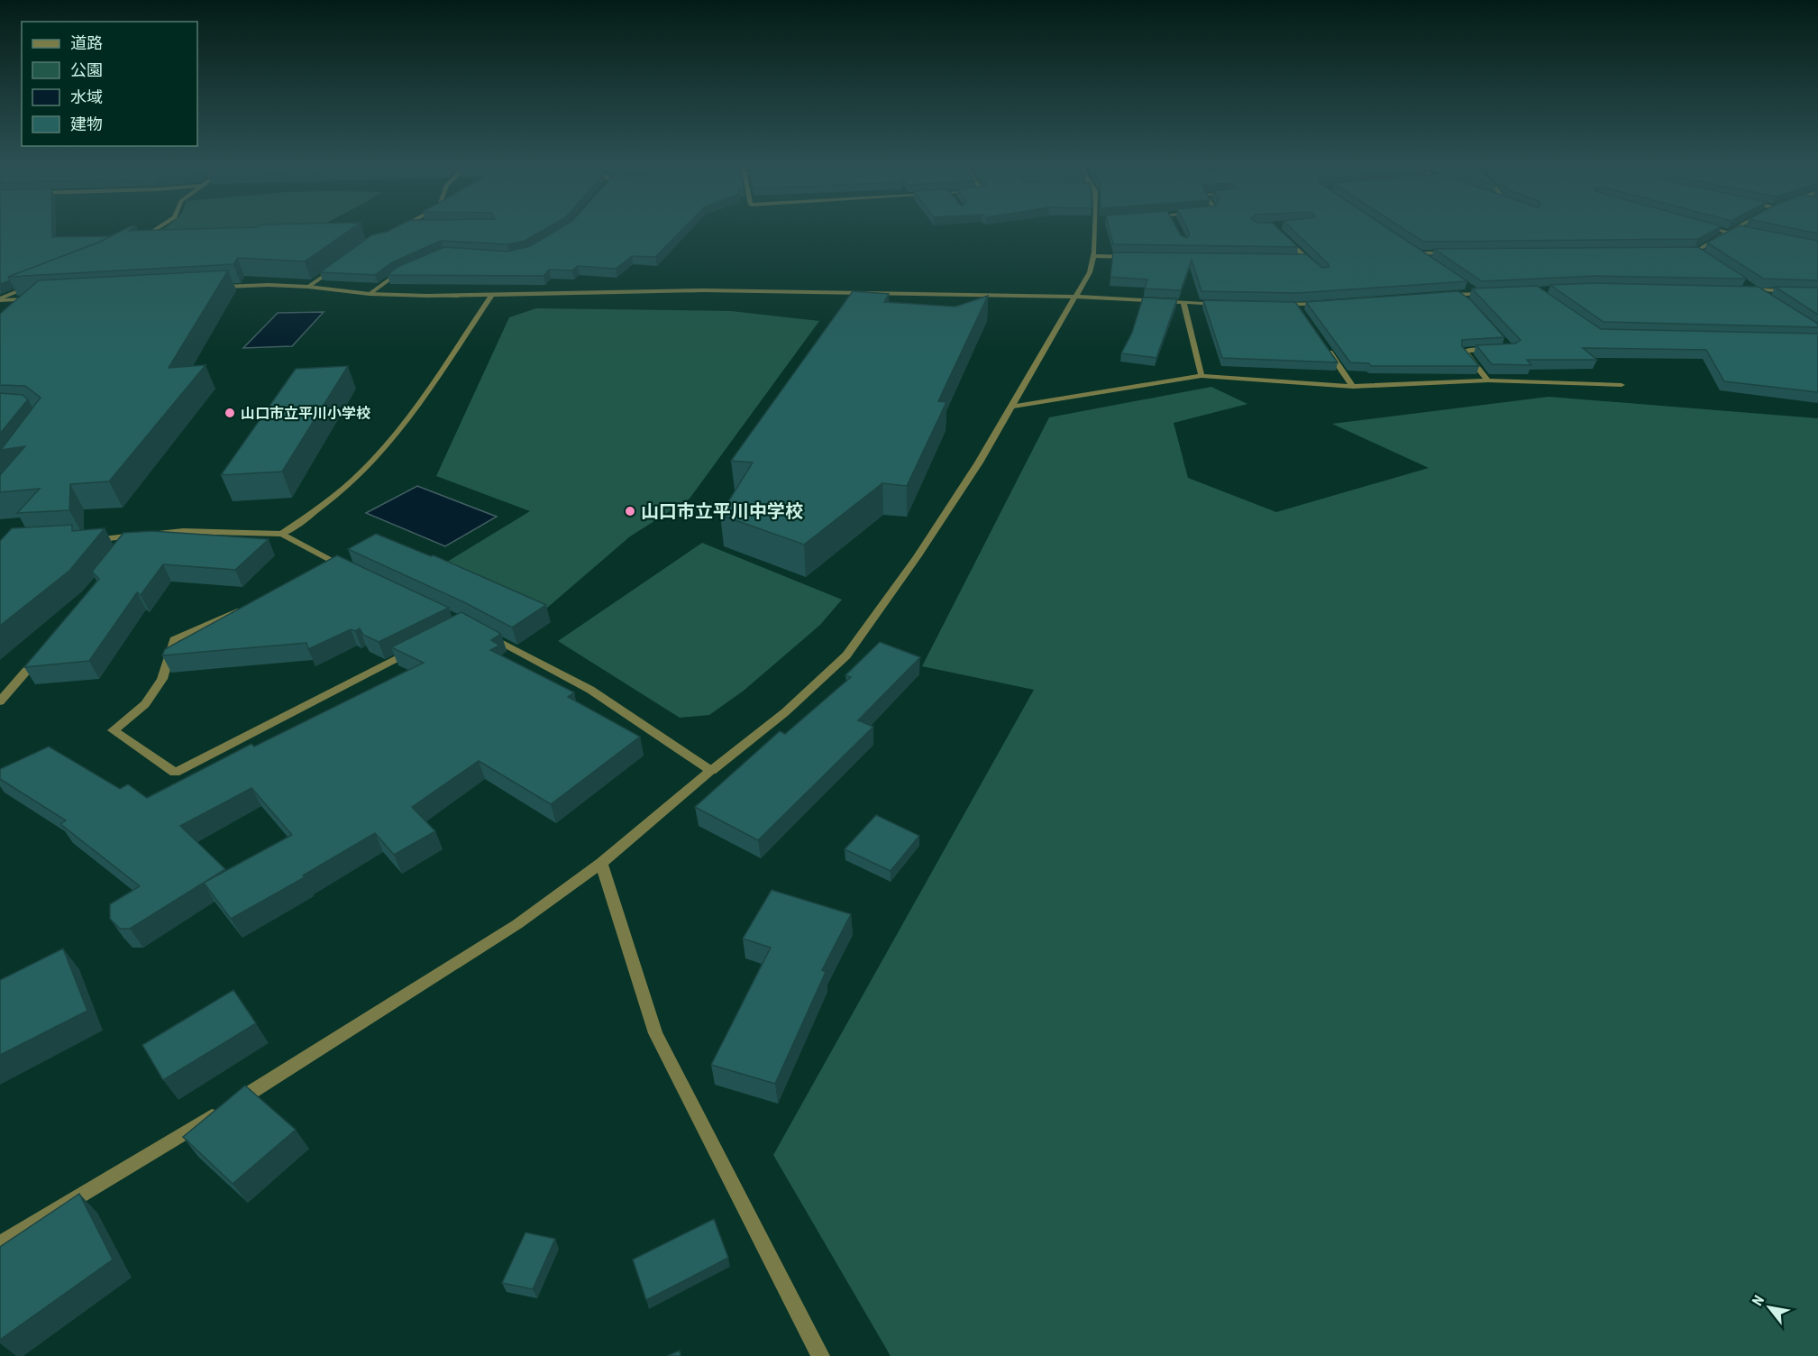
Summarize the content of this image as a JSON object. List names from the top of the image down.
{
  "places": ["山口市立平川小学校", "山口市立平川中学校"],
  "legend": [
    "道路",
    "公園",
    "水域",
    "建物"
  ],
  "north": "top left"
}
